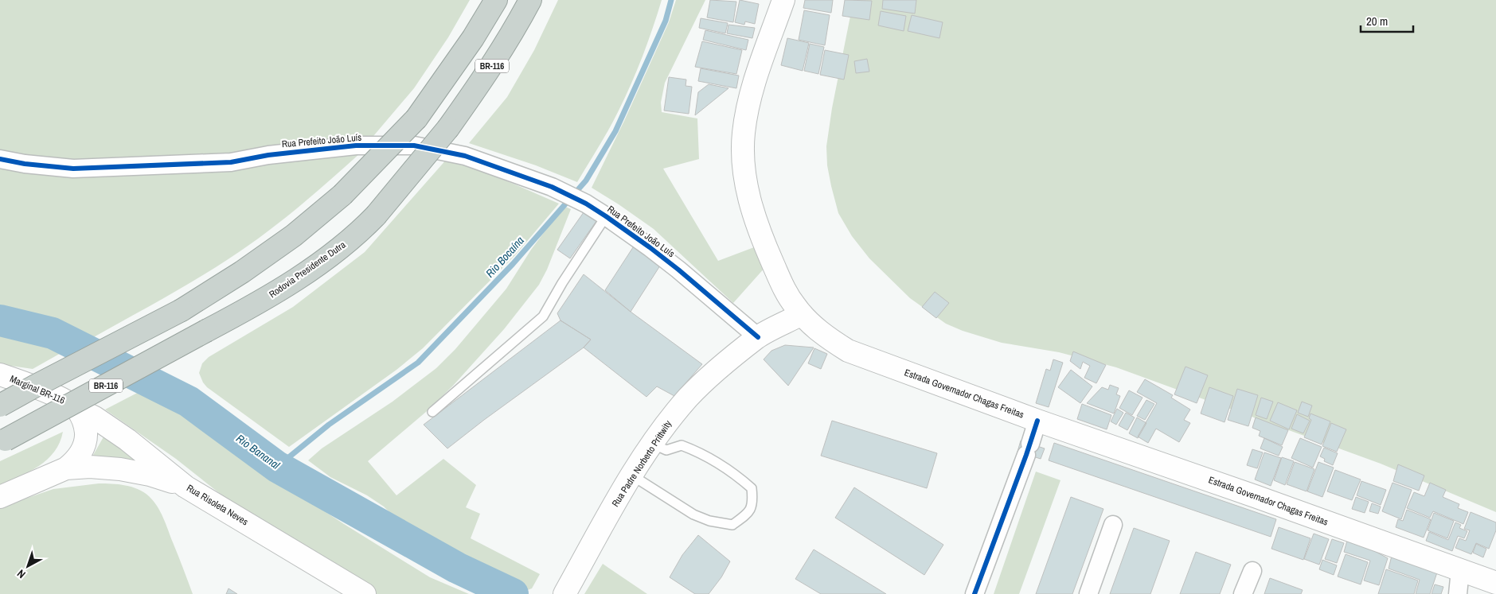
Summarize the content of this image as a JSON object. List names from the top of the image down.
{
  "streets": {
    "highway": ["BR-116", "Rodovia Presidente Dutra"],
    "main road": [
      "Marginal BR-116",
      "Estrada Governador Chagas Freitas",
      "Rua Padre Norberto Prittwity",
      "Rua Risoleta Neves"
    ],
    "street": ["Rua Prefeito João Luís"]
  },
  "crossings": [
    ["Rua Prefeito João Luís", "Rua Padre Norberto Prittwity"],
    ["Marginal BR-116", "Rua Risoleta Neves"],
    ["Estrada Governador Chagas Freitas", "Rua Padre Norberto Prittwity"]
  ],
  "water": ["Rio Bocaína", "Rio Bananal"],
  "scale_bar": "20 m",
  "north": "bottom left"
}
